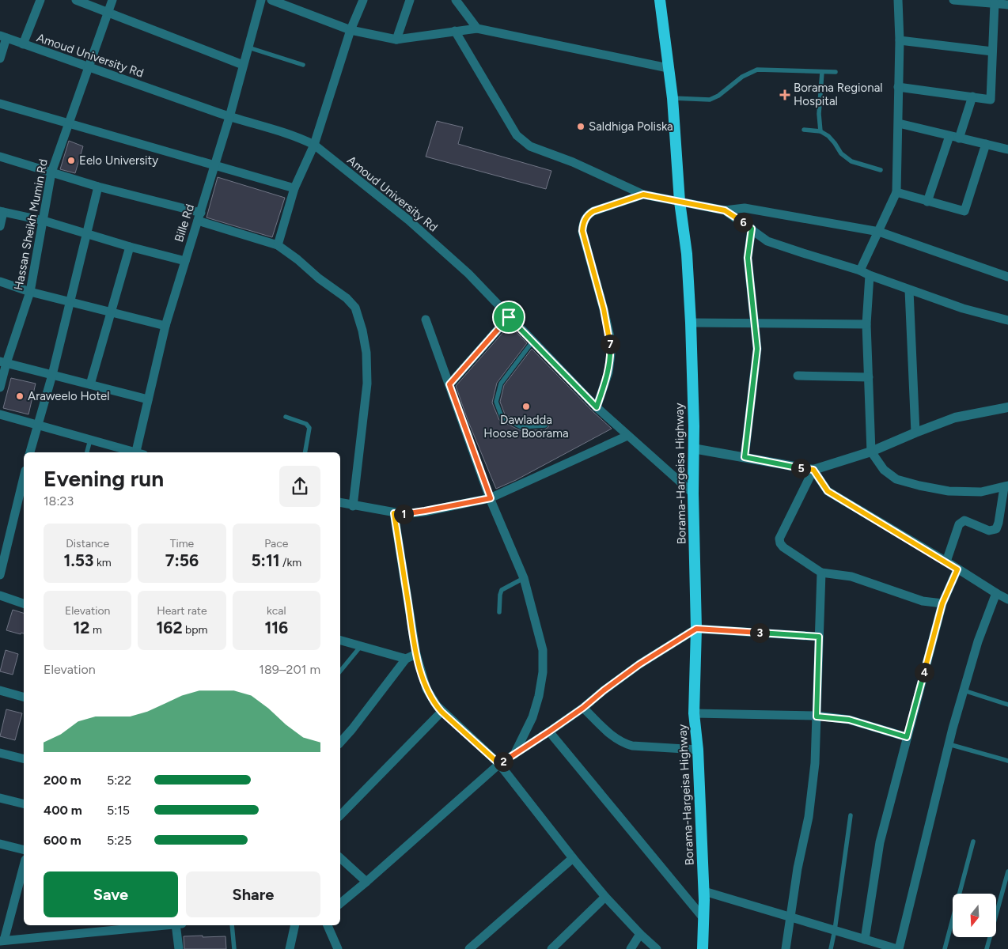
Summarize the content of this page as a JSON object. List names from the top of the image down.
{
  "streets": {
    "highway": ["Borama-Hargeisa Highway"],
    "street": ["Amoud University Rd", "Bille Rd", "Hassan Sheikh Mumin Rd"]
  },
  "crossings": [
    ["Amoud University Rd", "Bille Rd"],
    ["Amoud University Rd", "Hassan Sheikh Mumin Rd"],
    ["Amoud University Rd", "Borama-Hargeisa Highway"]
  ],
  "places": {
    "health": ["Borama Regional Hospital"],
    "other": [
      "Saldhiga Poliska",
      "Eelo University",
      "Araweelo Hotel",
      "Dawladda Hoose Boorama"
    ]
  },
  "north": "bottom",
  "page": {
    "pins": [
      "6",
      "7",
      "5",
      "1",
      "3",
      "4",
      "2"
    ],
    "heading": ["Evening run", "18:23"],
    "stats": [
      ["Distance", "1.53 km"],
      ["Time", "7:56"],
      ["Pace", "5:11 /km"],
      ["Elevation", "12 m"],
      ["Heart rate", "162 bpm"],
      ["kcal", "116"]
    ],
    "chart": ["Elevation", "189–201 m"],
    "list": [
      {
        "name": "200 m",
        "note": "5:22"
      },
      {
        "name": "400 m",
        "note": "5:15"
      },
      {
        "name": "600 m",
        "note": "5:25"
      }
    ],
    "buttons": ["Save", "Share"]
  }
}
